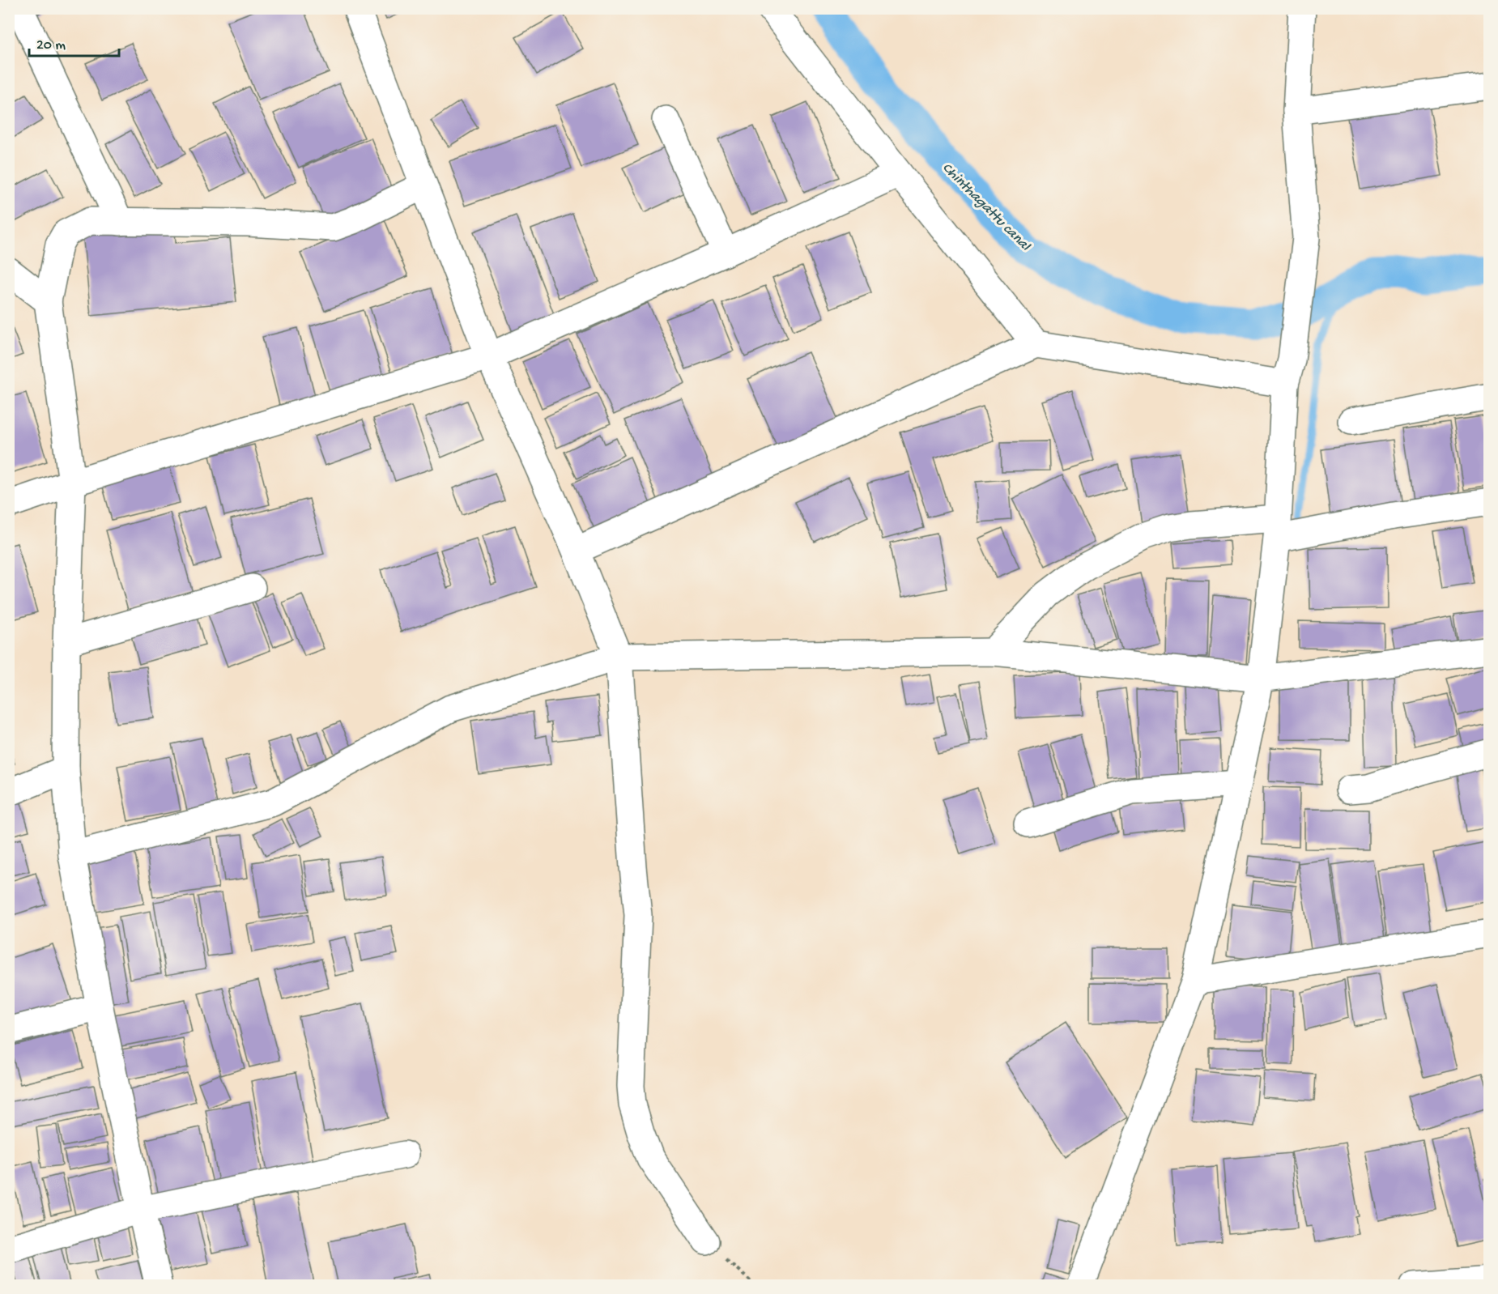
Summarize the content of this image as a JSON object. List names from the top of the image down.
{
  "water": ["Chinthagattu canal"],
  "scale_bar": "20 m"
}
